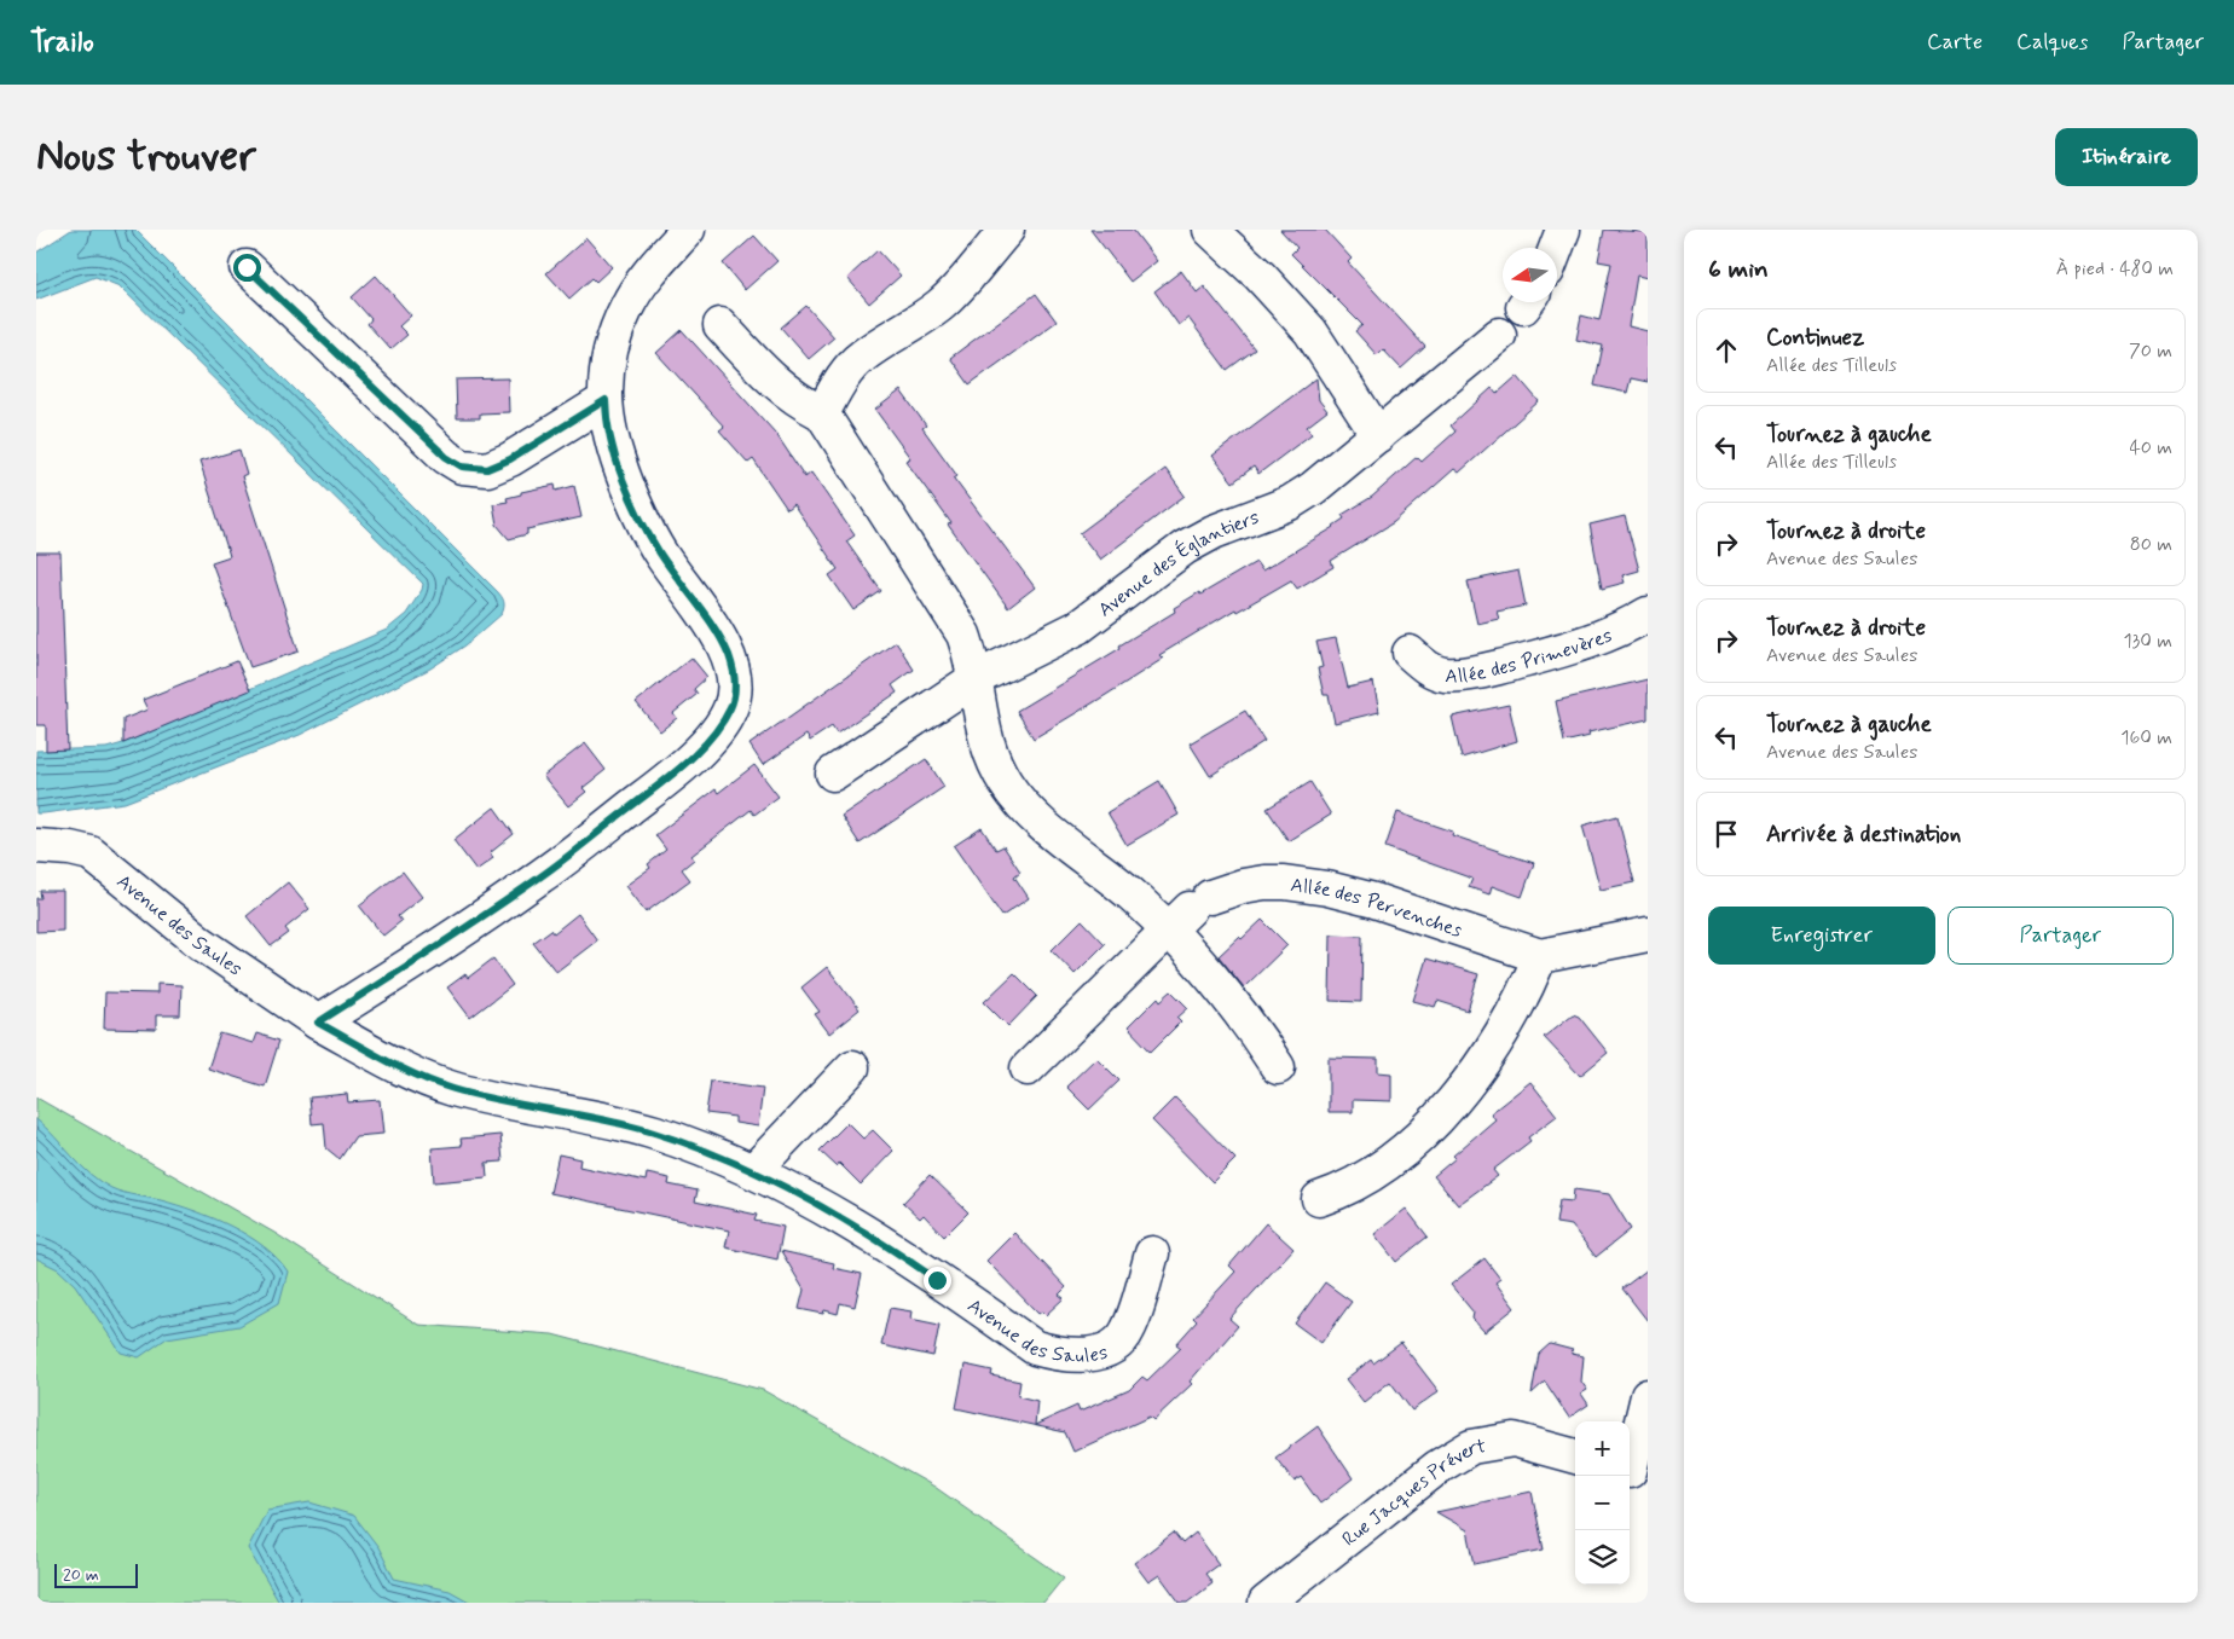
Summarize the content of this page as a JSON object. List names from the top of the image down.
{
  "streets": {
    "street": [
      "Avenue des Églantiers",
      "Allée des Primevères",
      "Allée des Pervenches",
      "Avenue des Saules",
      "Rue Jacques Prévert"
    ]
  },
  "scale_bar": "20 m",
  "north": "left",
  "page": {
    "header": "Trailo",
    "nav": ["Carte", "Calques", "Partager"],
    "buttons": [
      "Itinéraire",
      ["Enregistrer", "Partager"]
    ],
    "title": "Nous trouver",
    "heading": ["6 min", "À pied · 480 m"],
    "list": [
      ["Continuez", "Allée des Tilleuls", "70 m"],
      ["Tournez à gauche", "Allée des Tilleuls", "40 m"],
      ["Tournez à droite", "Avenue des Saules", "80 m"],
      ["Tournez à droite", "Avenue des Saules", "130 m"],
      ["Tournez à gauche", "Avenue des Saules", "160 m"],
      "Arrivée à destination"
    ],
    "map_buttons": ["+", "−"],
    "scale": "20 m"
  }
}
